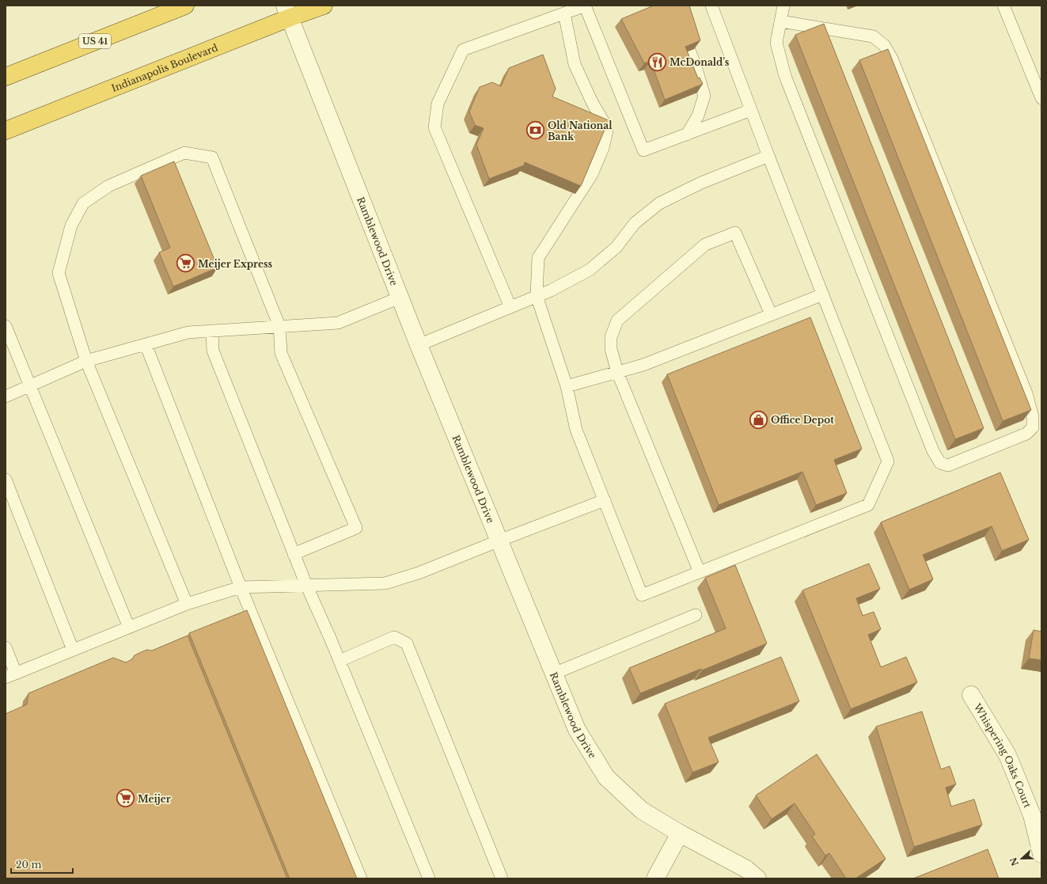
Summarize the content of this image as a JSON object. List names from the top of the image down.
{
  "streets": {
    "highway": ["US 41", "Indianapolis Boulevard"],
    "street": ["Ramblewood Drive", "Whispering Oaks Court"]
  },
  "crossings": [
    ["Indianapolis Boulevard", "Ramblewood Drive"]
  ],
  "places": {
    "restaurant": ["McDonald's"],
    "bank": ["Old National Bank"],
    "supermarket": ["Meijer Express", "Meijer"],
    "shop": ["Office Depot"]
  },
  "scale_bar": "20 m",
  "north": "left"
}
